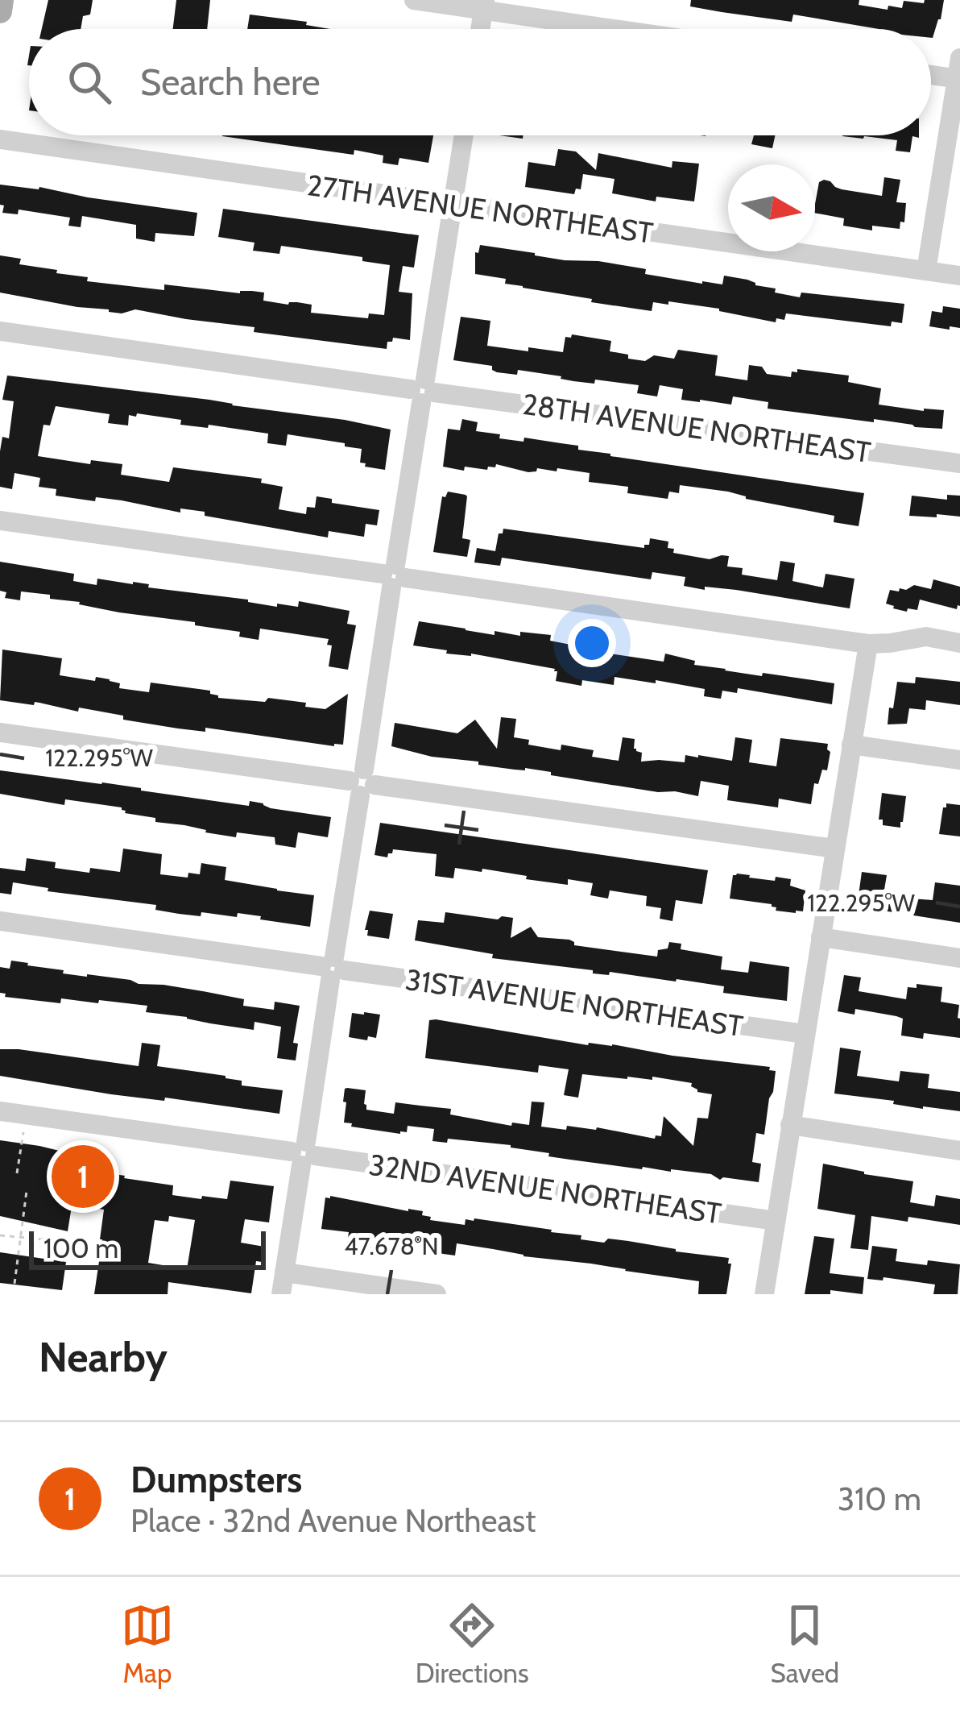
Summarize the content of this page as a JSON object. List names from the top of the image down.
{
  "streets": {
    "street": [
      "27TH AVENUE NORTHEAST",
      "28TH AVENUE NORTHEAST",
      "31ST AVENUE NORTHEAST",
      "32ND AVENUE NORTHEAST"
    ]
  },
  "scale_bar": "100 m",
  "north": "right",
  "page": {
    "search": "Search here",
    "pins": "1",
    "scale": "100 m",
    "heading": "Nearby",
    "list": [
      {
        "mark": "1",
        "name": "Dumpsters",
        "note": "Place · 32nd Avenue Northeast",
        "value": "310 m"
      }
    ],
    "nav": ["Map", "Directions", "Saved"]
  },
  "coordinates": ["122.295°W", "47.678°N"]
}
